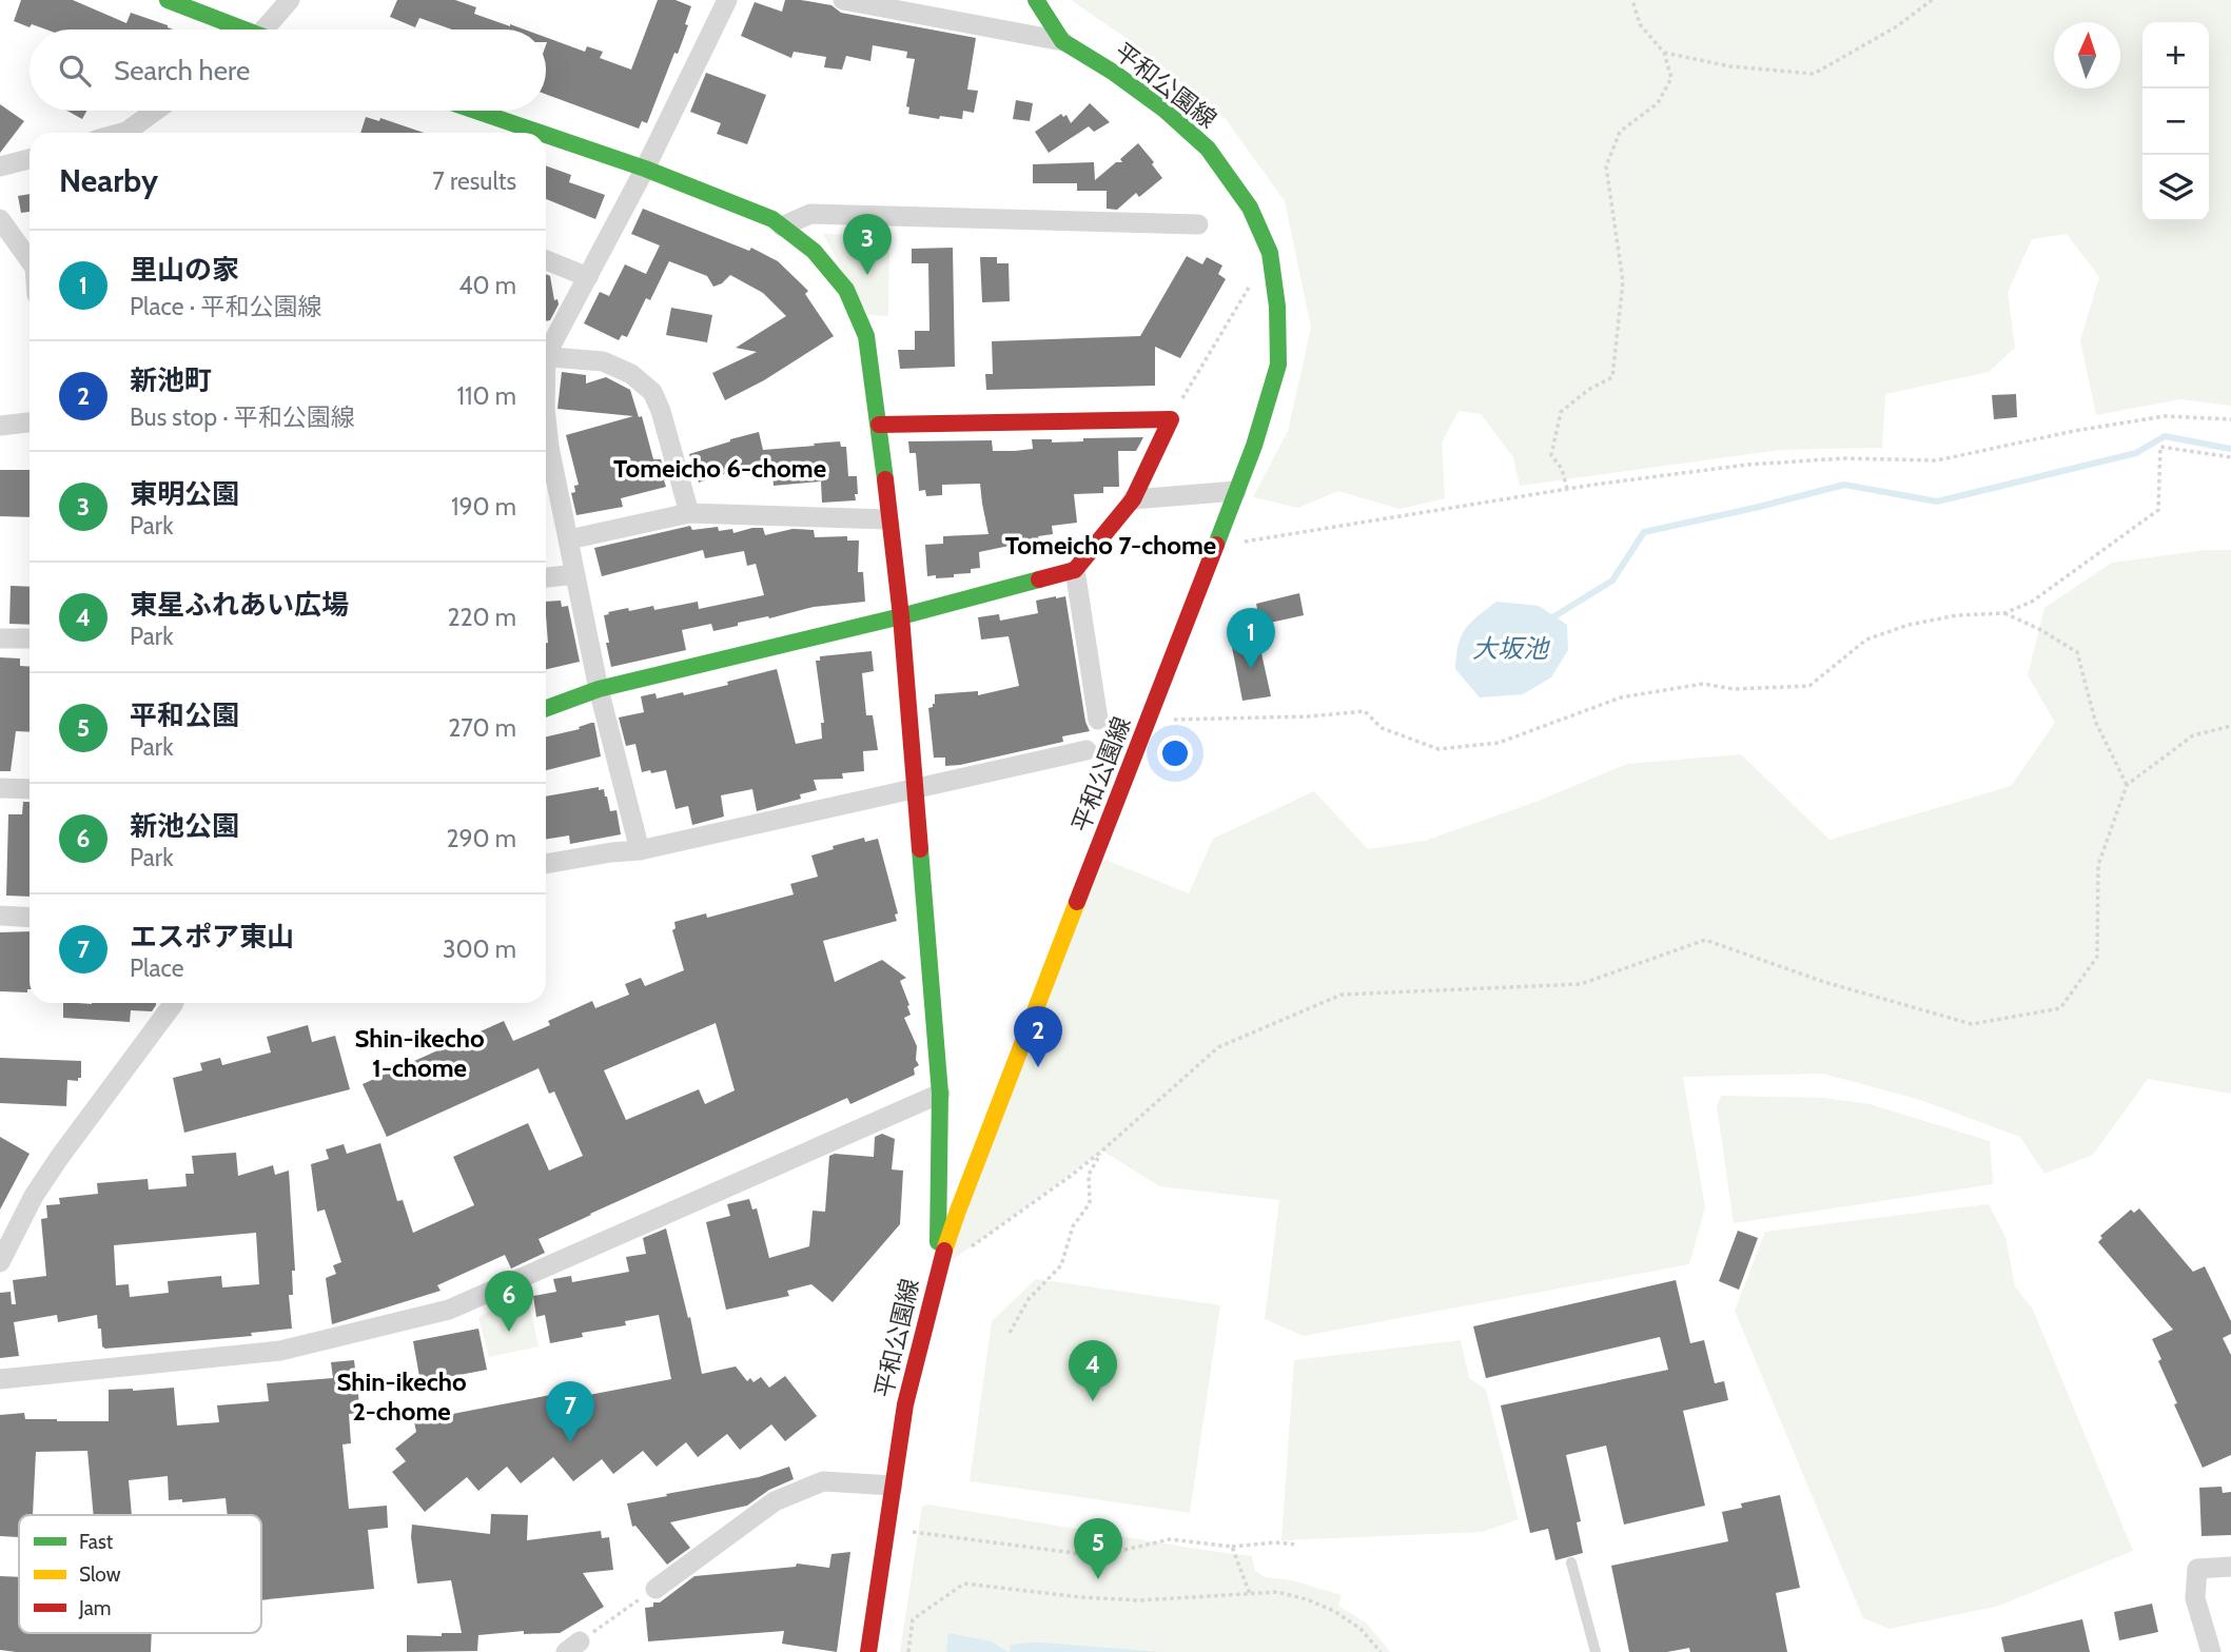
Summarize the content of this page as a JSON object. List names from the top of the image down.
{
  "streets": {
    "street": ["平和公園線"]
  },
  "districts": [
    "Tomeicho 6-chome",
    "Tomeicho 7-chome",
    "Shin-ikecho 1-chome",
    "Shin-ikecho 2-chome"
  ],
  "water": ["大坂池"],
  "legend": ["Fast", "Slow", "Jam"],
  "north": "top",
  "page": {
    "map_buttons": ["+", "−"],
    "search": "Search here",
    "heading": ["Nearby", "7 results"],
    "pins": [
      "3",
      "1",
      "2",
      "6",
      "4",
      "7",
      "5"
    ],
    "list": [
      {
        "mark": "1",
        "name": "里山の家",
        "note": "Place · 平和公園線",
        "value": "40 m"
      },
      {
        "mark": "2",
        "name": "新池町",
        "note": "Bus stop · 平和公園線",
        "value": "110 m"
      },
      {
        "mark": "3",
        "name": "東明公園",
        "note": "Park",
        "value": "190 m"
      },
      {
        "mark": "4",
        "name": "東星ふれあい広場",
        "note": "Park",
        "value": "220 m"
      },
      {
        "mark": "5",
        "name": "平和公園",
        "note": "Park",
        "value": "270 m"
      },
      {
        "mark": "6",
        "name": "新池公園",
        "note": "Park",
        "value": "290 m"
      },
      {
        "mark": "7",
        "name": "エスポア東山",
        "note": "Place",
        "value": "300 m"
      }
    ]
  }
}
